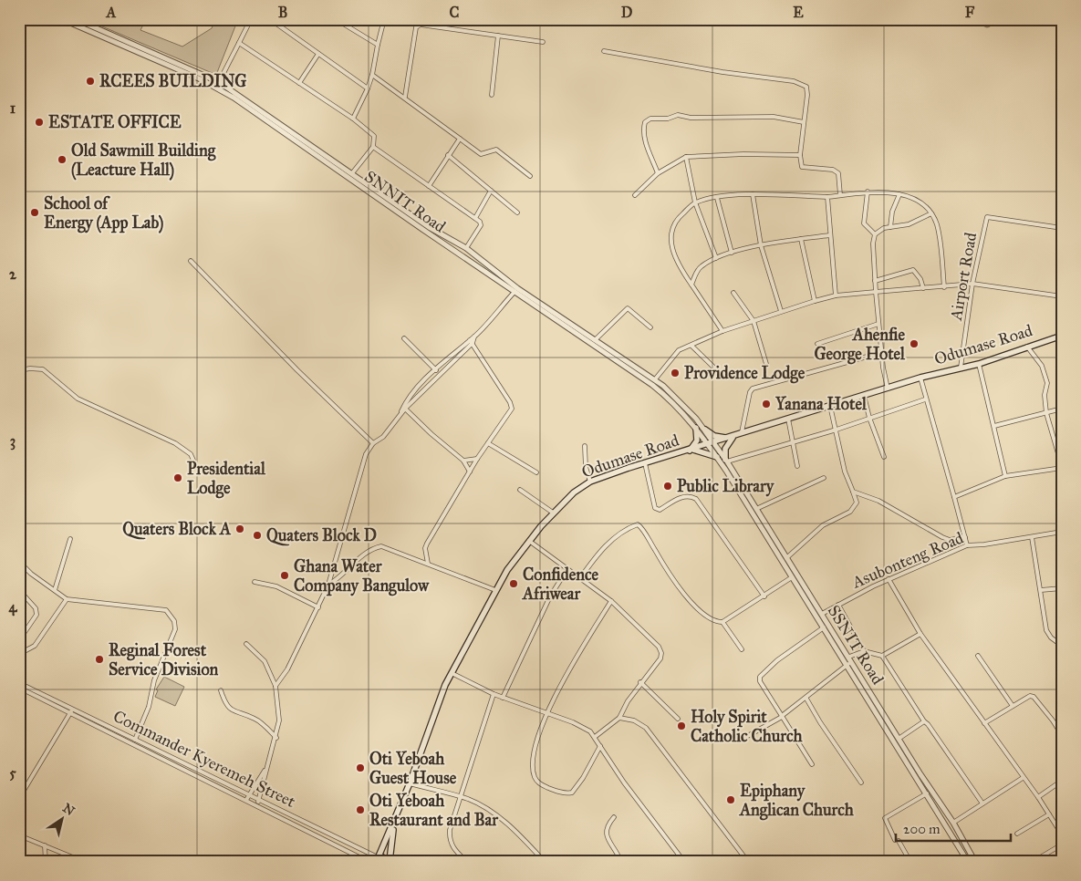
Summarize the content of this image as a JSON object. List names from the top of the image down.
{
  "streets": {
    "main road": ["Odumase Road"],
    "street": [
      "SNNIT Road",
      "Airport Road",
      "Asubonteng Road",
      "SSNIT Road",
      "Commander Kyeremeh Street"
    ]
  },
  "crossings": [
    ["SNNIT Road", "Odumase Road"],
    ["SNNIT Road", "SSNIT Road"],
    ["Airport Road", "Odumase Road"],
    ["Odumase Road", "SSNIT Road"],
    ["Odumase Road", "Commander Kyeremeh Street"],
    ["Asubonteng Road", "SSNIT Road"]
  ],
  "places": [
    "RCEES BUILDING",
    "ESTATE OFFICE",
    "Old Sawmill Building (Leacture Hall)",
    "School of Energy (App Lab)",
    "Ahenfie George Hotel",
    "Providence Lodge",
    "Yanana Hotel",
    "Presidential Lodge",
    "Public Library",
    "Quaters Block A",
    "Quaters Block D",
    "Ghana Water Company Bangulow",
    "Confidence Afriwear",
    "Reginal Forest Service Division",
    "Holy Spirit Catholic Church",
    "Oti Yeboah Guest House",
    "Epiphany Anglican Church",
    "Oti Yeboah Restaurant and Bar"
  ],
  "scale_bar": "200 m",
  "north": "top right",
  "grid": {
    "columns": [
      "A",
      "B",
      "C",
      "D",
      "E",
      "F"
    ],
    "rows": [
      "1",
      "2",
      "3",
      "4",
      "5"
    ]
  }
}
